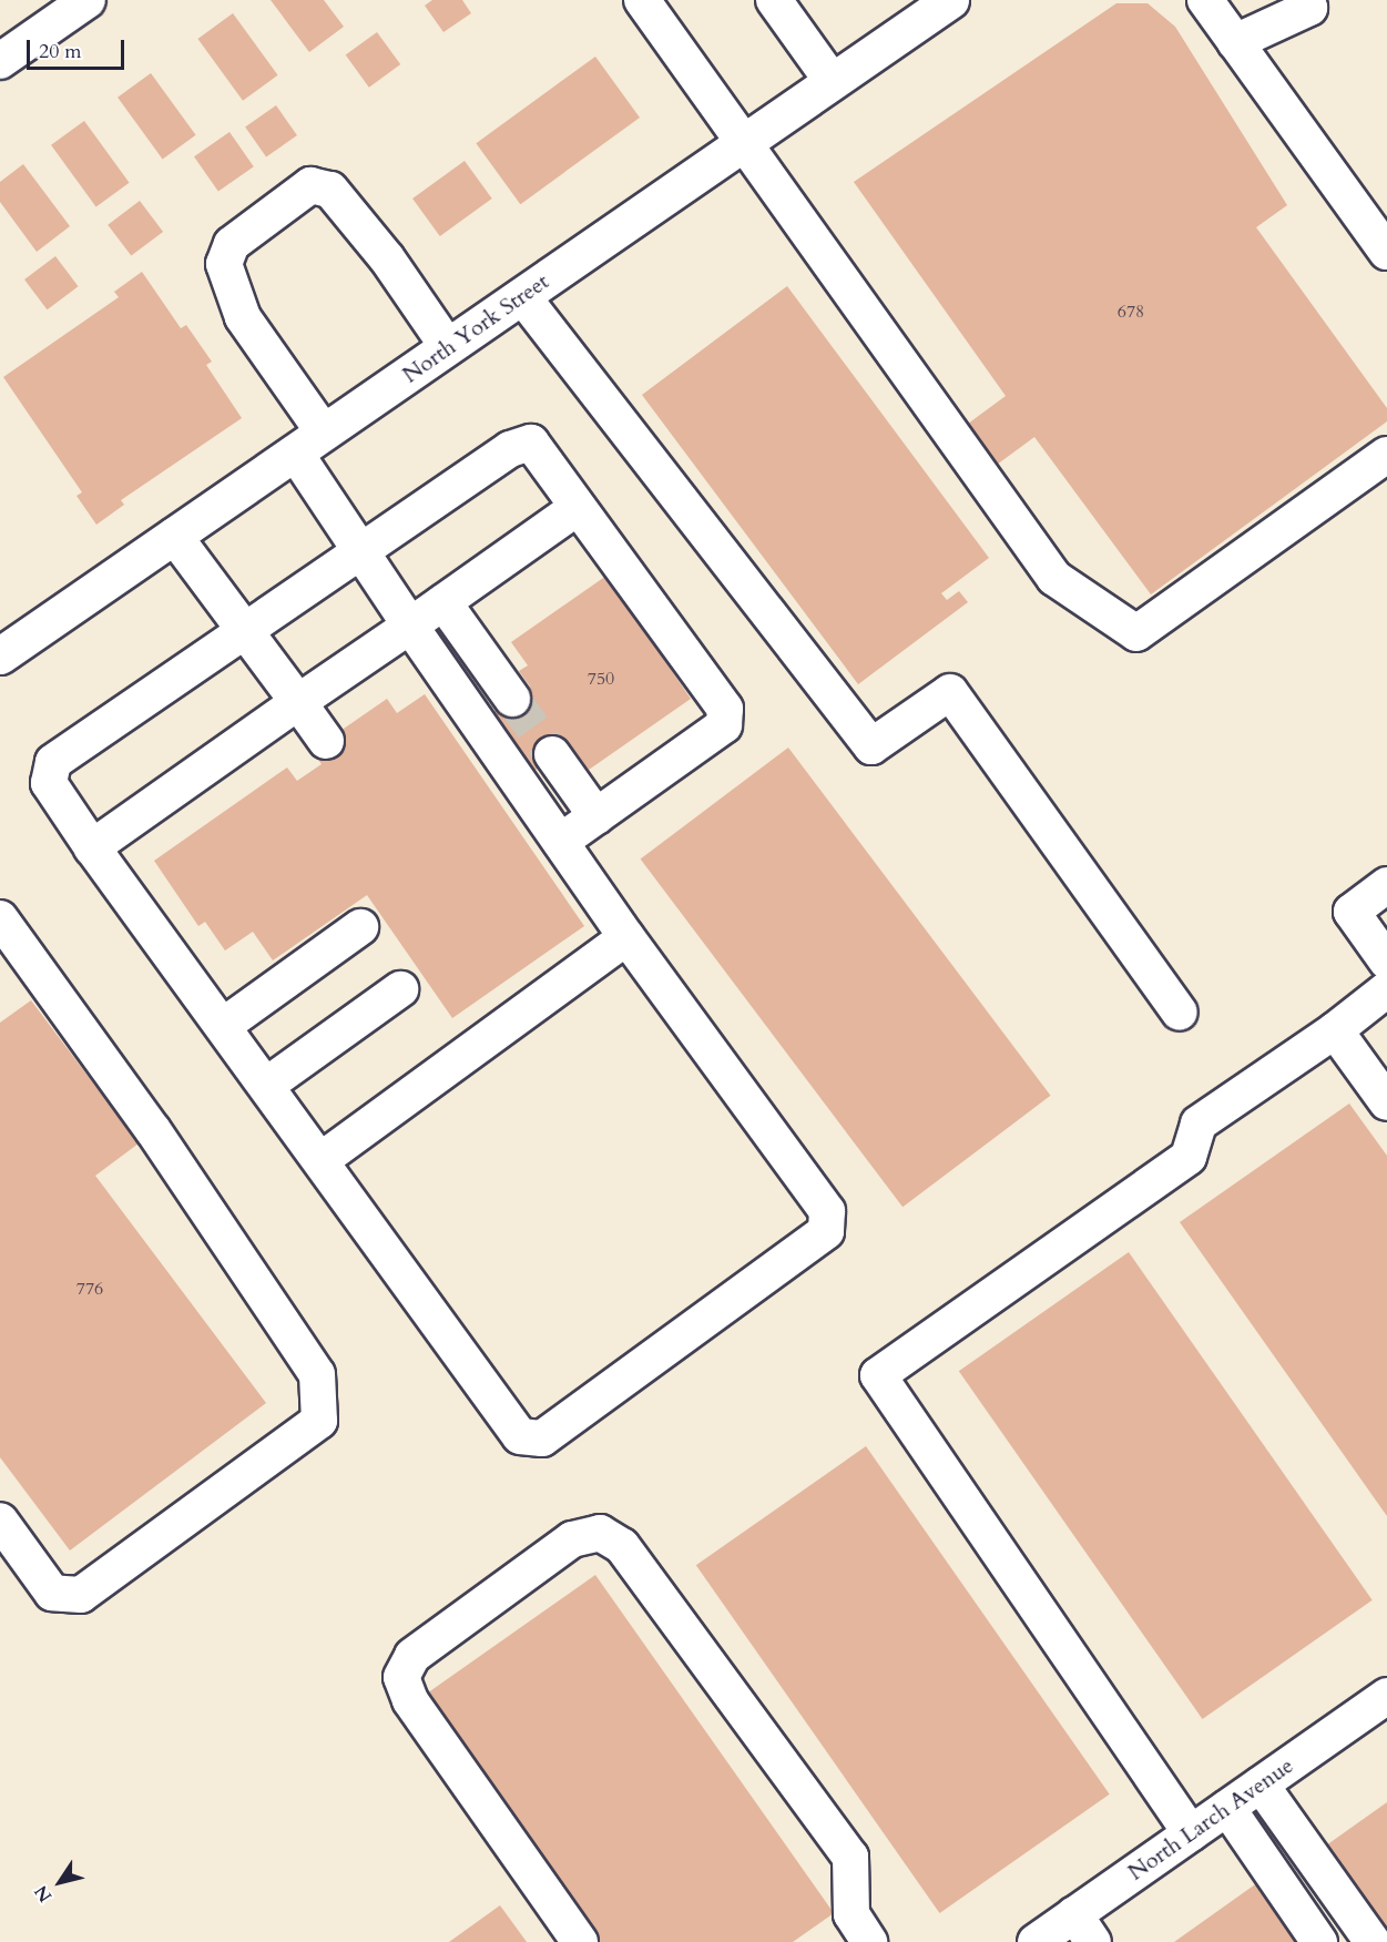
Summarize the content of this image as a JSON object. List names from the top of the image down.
{
  "streets": {
    "main road": ["North York Street"],
    "street": ["North Larch Avenue"]
  },
  "house_numbers": ["678", "750", "776"],
  "scale_bar": "20 m",
  "north": "bottom left"
}
